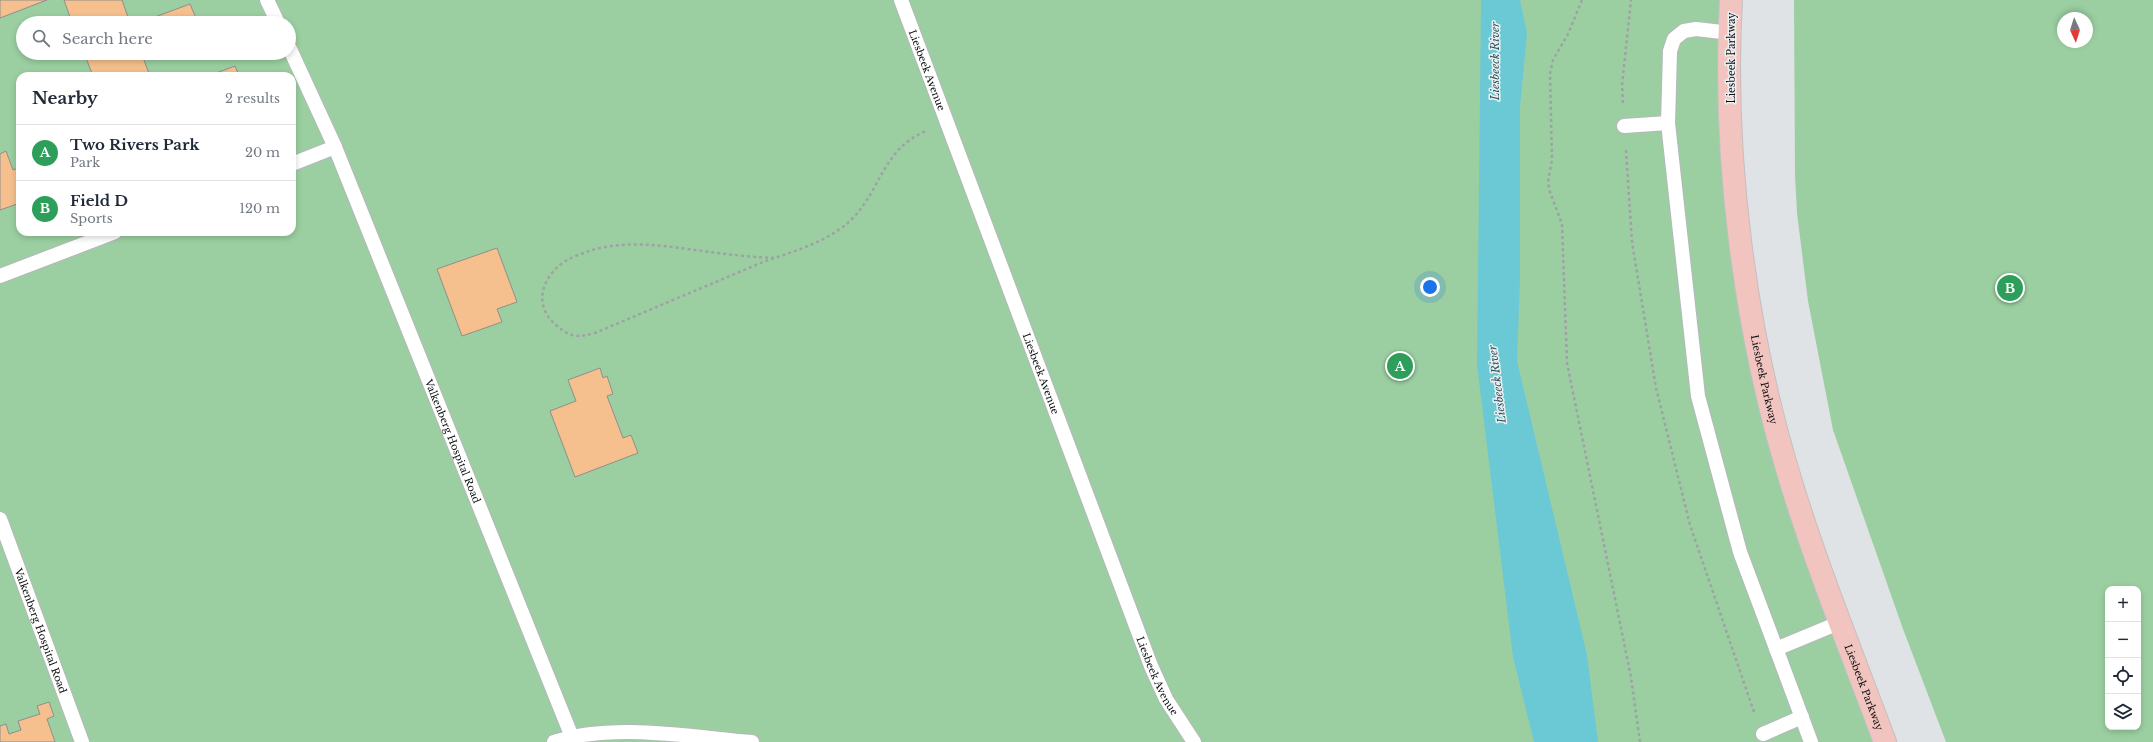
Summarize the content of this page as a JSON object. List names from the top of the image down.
{
  "streets": {
    "main road": ["Liesbeek Parkway"],
    "lane": ["Liesbeek Avenue", "Valkenberg Hospital Road"]
  },
  "water": ["Liesbeeck River"],
  "north": "bottom",
  "page": {
    "search": "Search here",
    "heading": ["Nearby", "2 results"],
    "list": [
      {
        "mark": "A",
        "name": "Two Rivers Park",
        "note": "Park",
        "value": "20 m"
      },
      {
        "mark": "B",
        "name": "Field D",
        "note": "Sports",
        "value": "120 m"
      }
    ],
    "pins": ["B", "A"],
    "map_buttons": ["+", "−"]
  }
}
